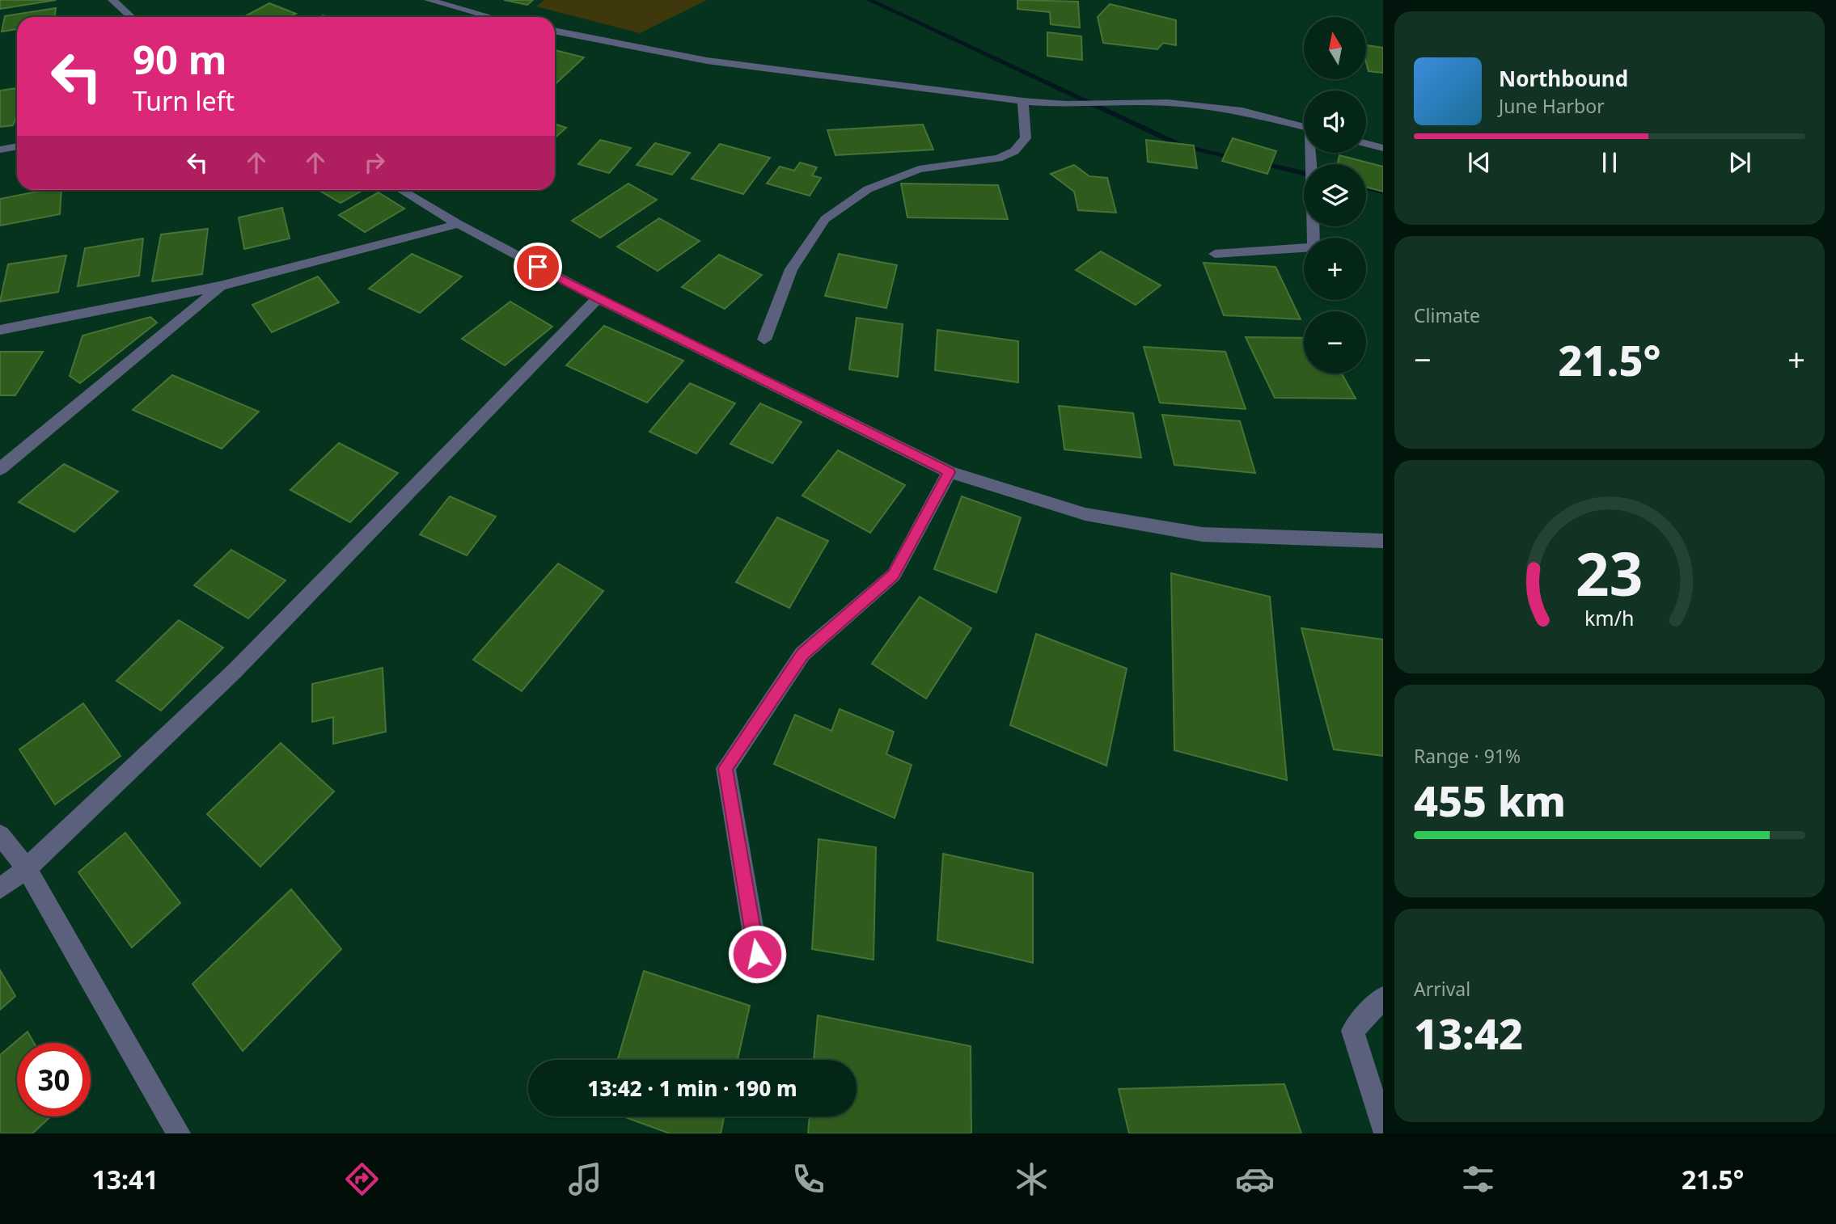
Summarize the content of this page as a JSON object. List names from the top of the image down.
{
  "north": "top",
  "page": {
    "map_buttons": ["+", "−"],
    "turn": ["90 m", "Turn left"],
    "song": ["Northbound", "June Harbor"],
    "tile": [
      "Climate",
      ["Range · 91%", "455 km"],
      ["Arrival", "13:42"]
    ],
    "heat": ["−", "21.5°", "+"],
    "limit": "30",
    "trip": "13:42 · 1 min · 190 m",
    "tabs": ["13:41", "21.5°"],
    "gauge": ["23", "km/h"]
  }
}
